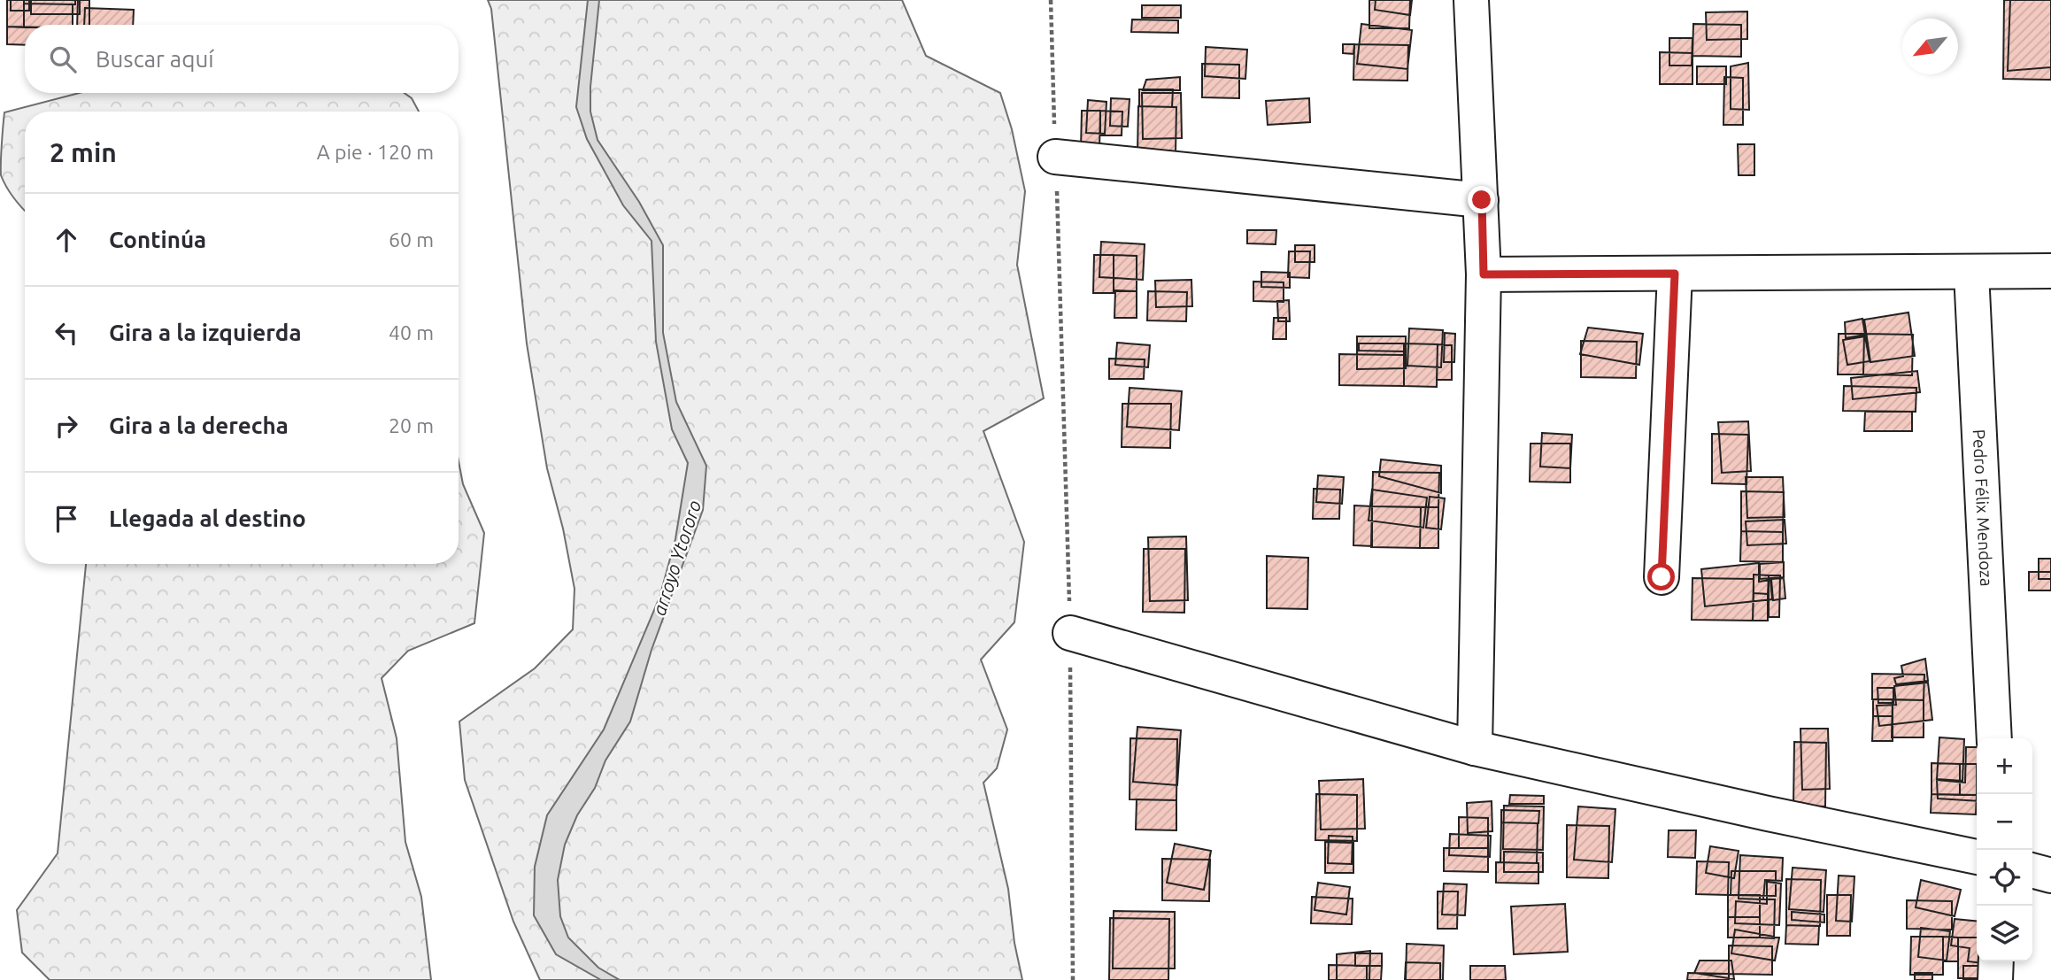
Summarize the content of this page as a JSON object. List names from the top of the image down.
{
  "streets": {
    "street": ["Pedro Félix Mendoza"]
  },
  "water": ["arroyo Ytororo"],
  "north": "bottom left",
  "page": {
    "search": "Buscar aquí",
    "heading": ["2 min", "A pie · 120 m"],
    "list": [
      ["Continúa", "60 m"],
      ["Gira a la izquierda", "40 m"],
      ["Gira a la derecha", "20 m"],
      "Llegada al destino"
    ],
    "map_buttons": ["+", "−"]
  }
}
